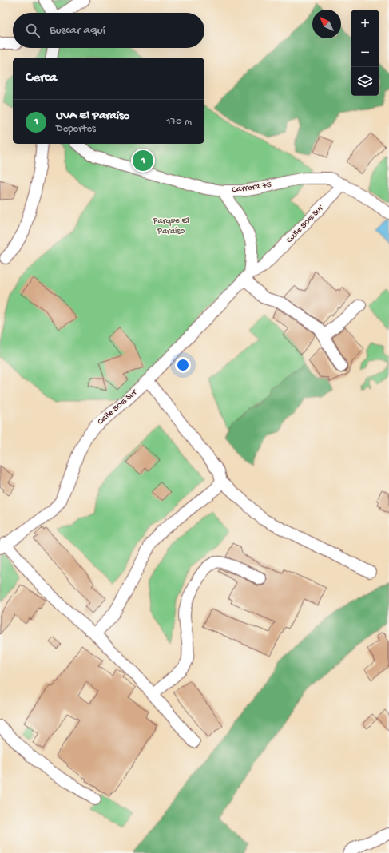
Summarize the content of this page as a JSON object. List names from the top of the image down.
{
  "streets": {
    "street": ["Carrera 75", "Calle 50E Sur"]
  },
  "crossings": [
    ["Carrera 75", "Calle 50E Sur"]
  ],
  "parks": ["Parque El Paraíso"],
  "north": "top left",
  "page": {
    "map_buttons": ["+", "−"],
    "search": "Buscar aquí",
    "heading": "Cerca",
    "list": [
      {
        "mark": "1",
        "name": "UVA El Paraíso",
        "note": "Deportes",
        "value": "170 m"
      }
    ],
    "pins": "1"
  }
}
